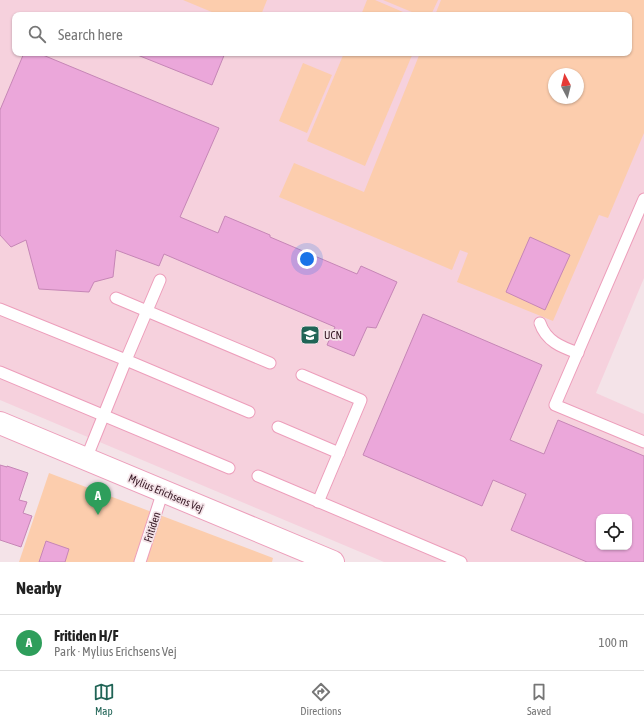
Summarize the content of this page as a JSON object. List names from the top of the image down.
{
  "streets": {
    "street": ["Mylius Erichsens Vej"],
    "lane": ["Fritiden"]
  },
  "crossings": [
    ["Mylius Erichsens Vej", "Fritiden"]
  ],
  "places": {
    "school or university": ["UCN"]
  },
  "north": "top",
  "page": {
    "search": "Search here",
    "pins": "A",
    "heading": "Nearby",
    "list": [
      {
        "mark": "A",
        "name": "Fritiden H/F",
        "note": "Park · Mylius Erichsens Vej",
        "value": "100 m"
      }
    ],
    "nav": ["Map", "Directions", "Saved"]
  }
}
